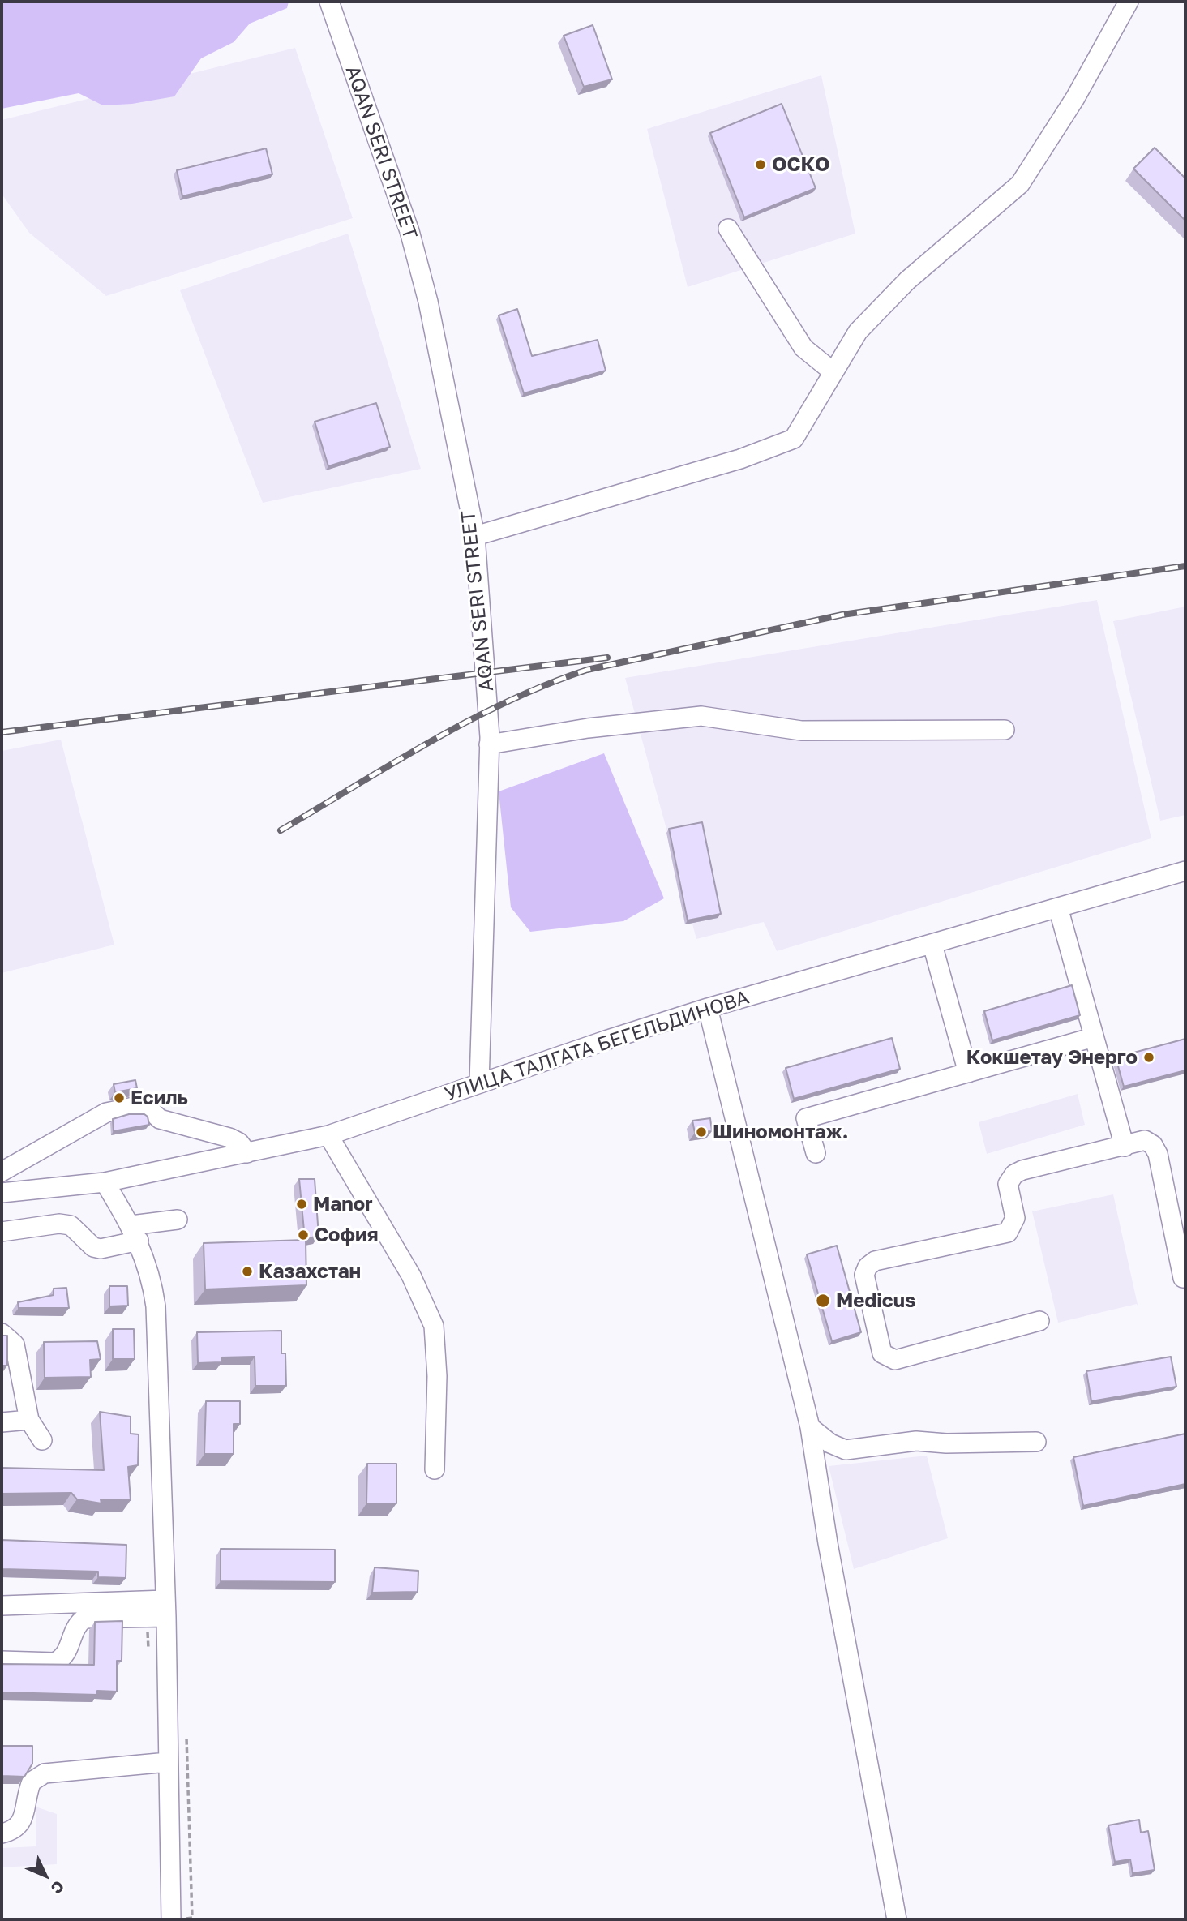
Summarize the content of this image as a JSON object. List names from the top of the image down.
{
  "streets": {
    "street": ["AQAN SERI STREET", "УЛИЦА ТАЛГАТА БЕГЕЛЬДИНОВА"]
  },
  "crossings": [
    ["AQAN SERI STREET", "УЛИЦА ТАЛГАТА БЕГЕЛЬДИНОВА"]
  ],
  "places": [
    "ОСКО",
    "Кокшетау Энерго",
    "Есиль",
    "Шиномонтаж.",
    "Manor",
    "София",
    "Казахстан",
    "Medicus"
  ],
  "north": "bottom right"
}
